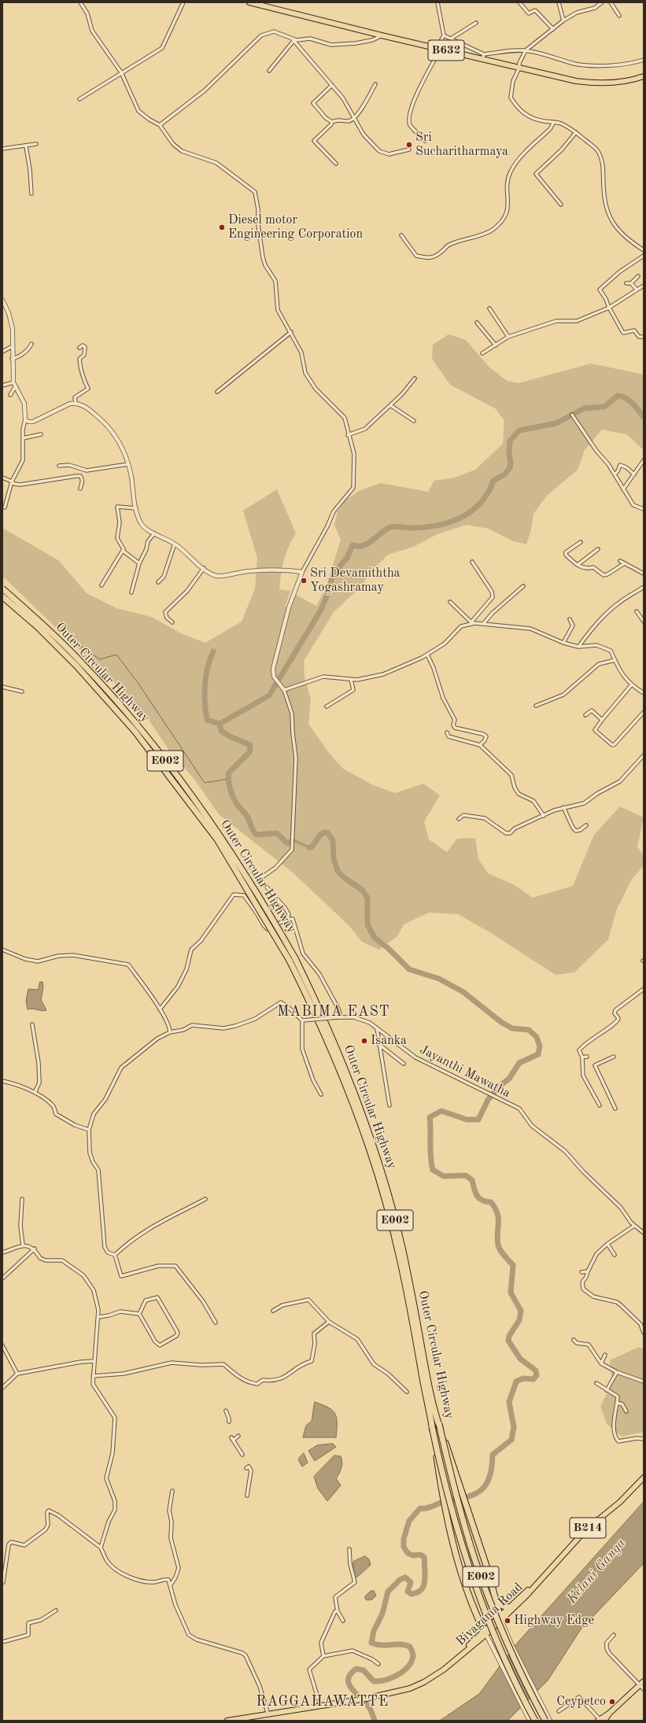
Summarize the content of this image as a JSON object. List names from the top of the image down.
{
  "streets": {
    "highway": ["Outer Circular Highway", "E002"],
    "main road": ["B632", "B214", "Biyagama Road"],
    "street": ["Jayanthi Mawatha"]
  },
  "districts": ["MABIMA EAST", "RAGGAHAWATTE"],
  "water": ["Kelani Ganga"],
  "places": [
    "Sri Sucharitharmaya",
    "Diesel motor Engineering Corporation",
    "Sri Devamiththa Yogashramay",
    "Isanka",
    "Highway Edge",
    "Ceypetco"
  ]
}
